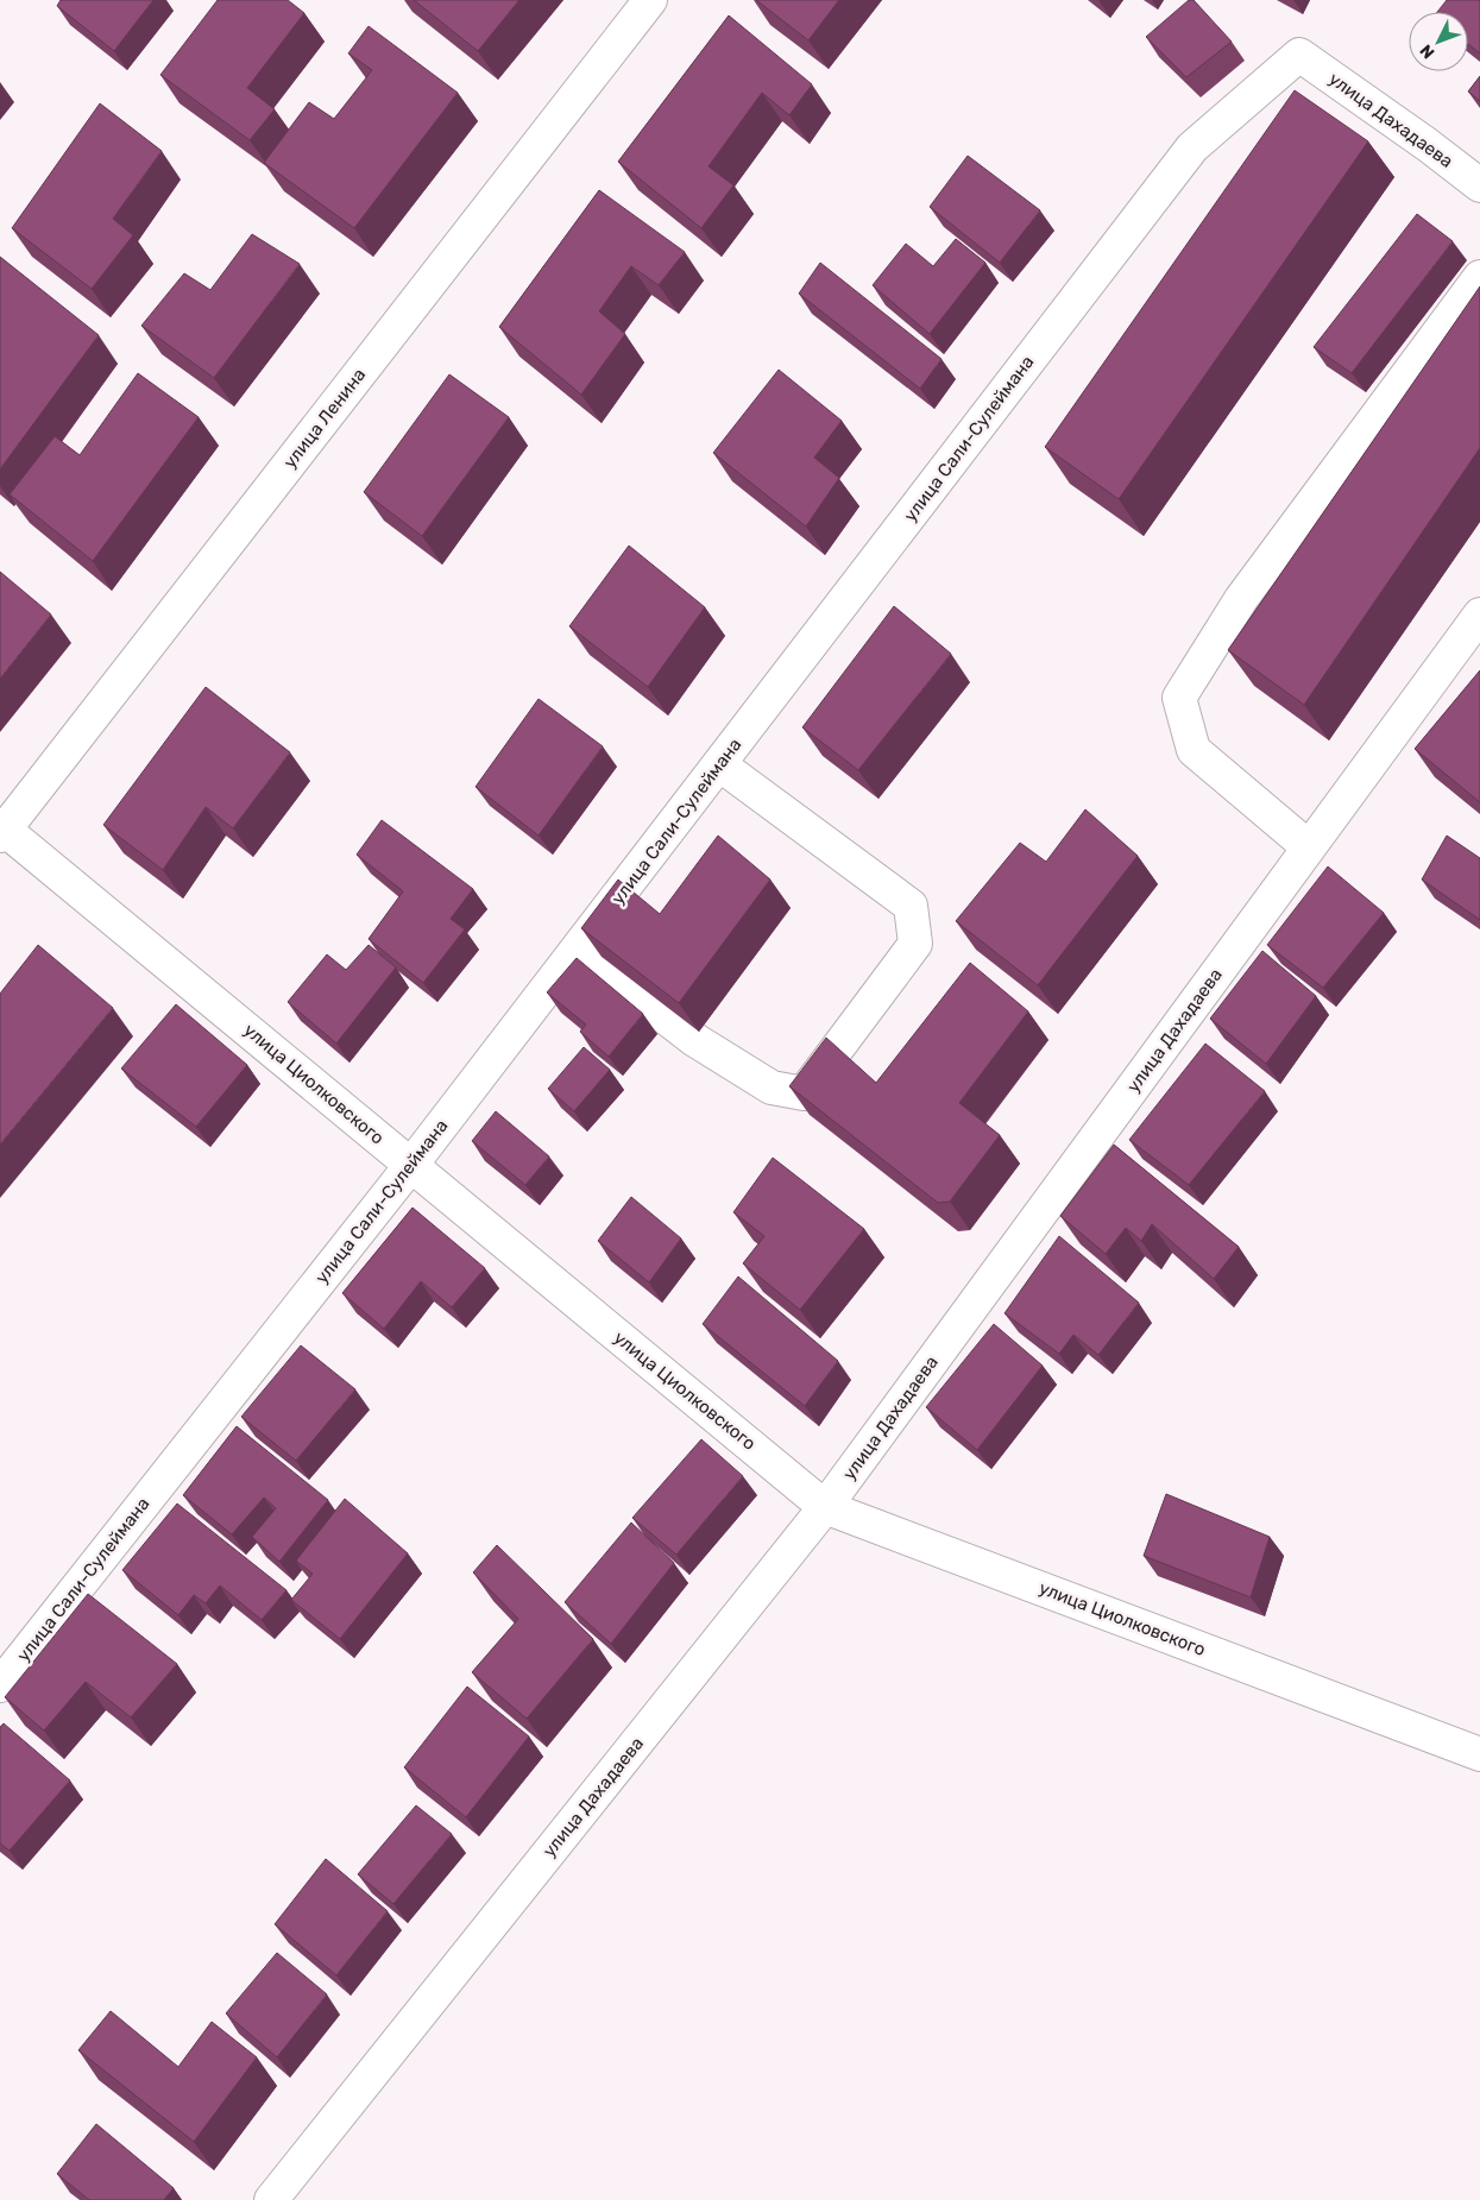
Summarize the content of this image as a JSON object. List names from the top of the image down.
{
  "streets": {
    "street": [
      "улица Дахадаева",
      "улица Ленина",
      "улица Сали-Сулеймана",
      "улица Циолковского"
    ]
  },
  "crossings": [
    ["улица Дахадаева", "улица Сали-Сулеймана"],
    ["улица Дахадаева", "улица Циолковского"],
    ["улица Ленина", "улица Циолковского"],
    ["улица Сали-Сулеймана", "улица Циолковского"]
  ],
  "north": "bottom left"
}
